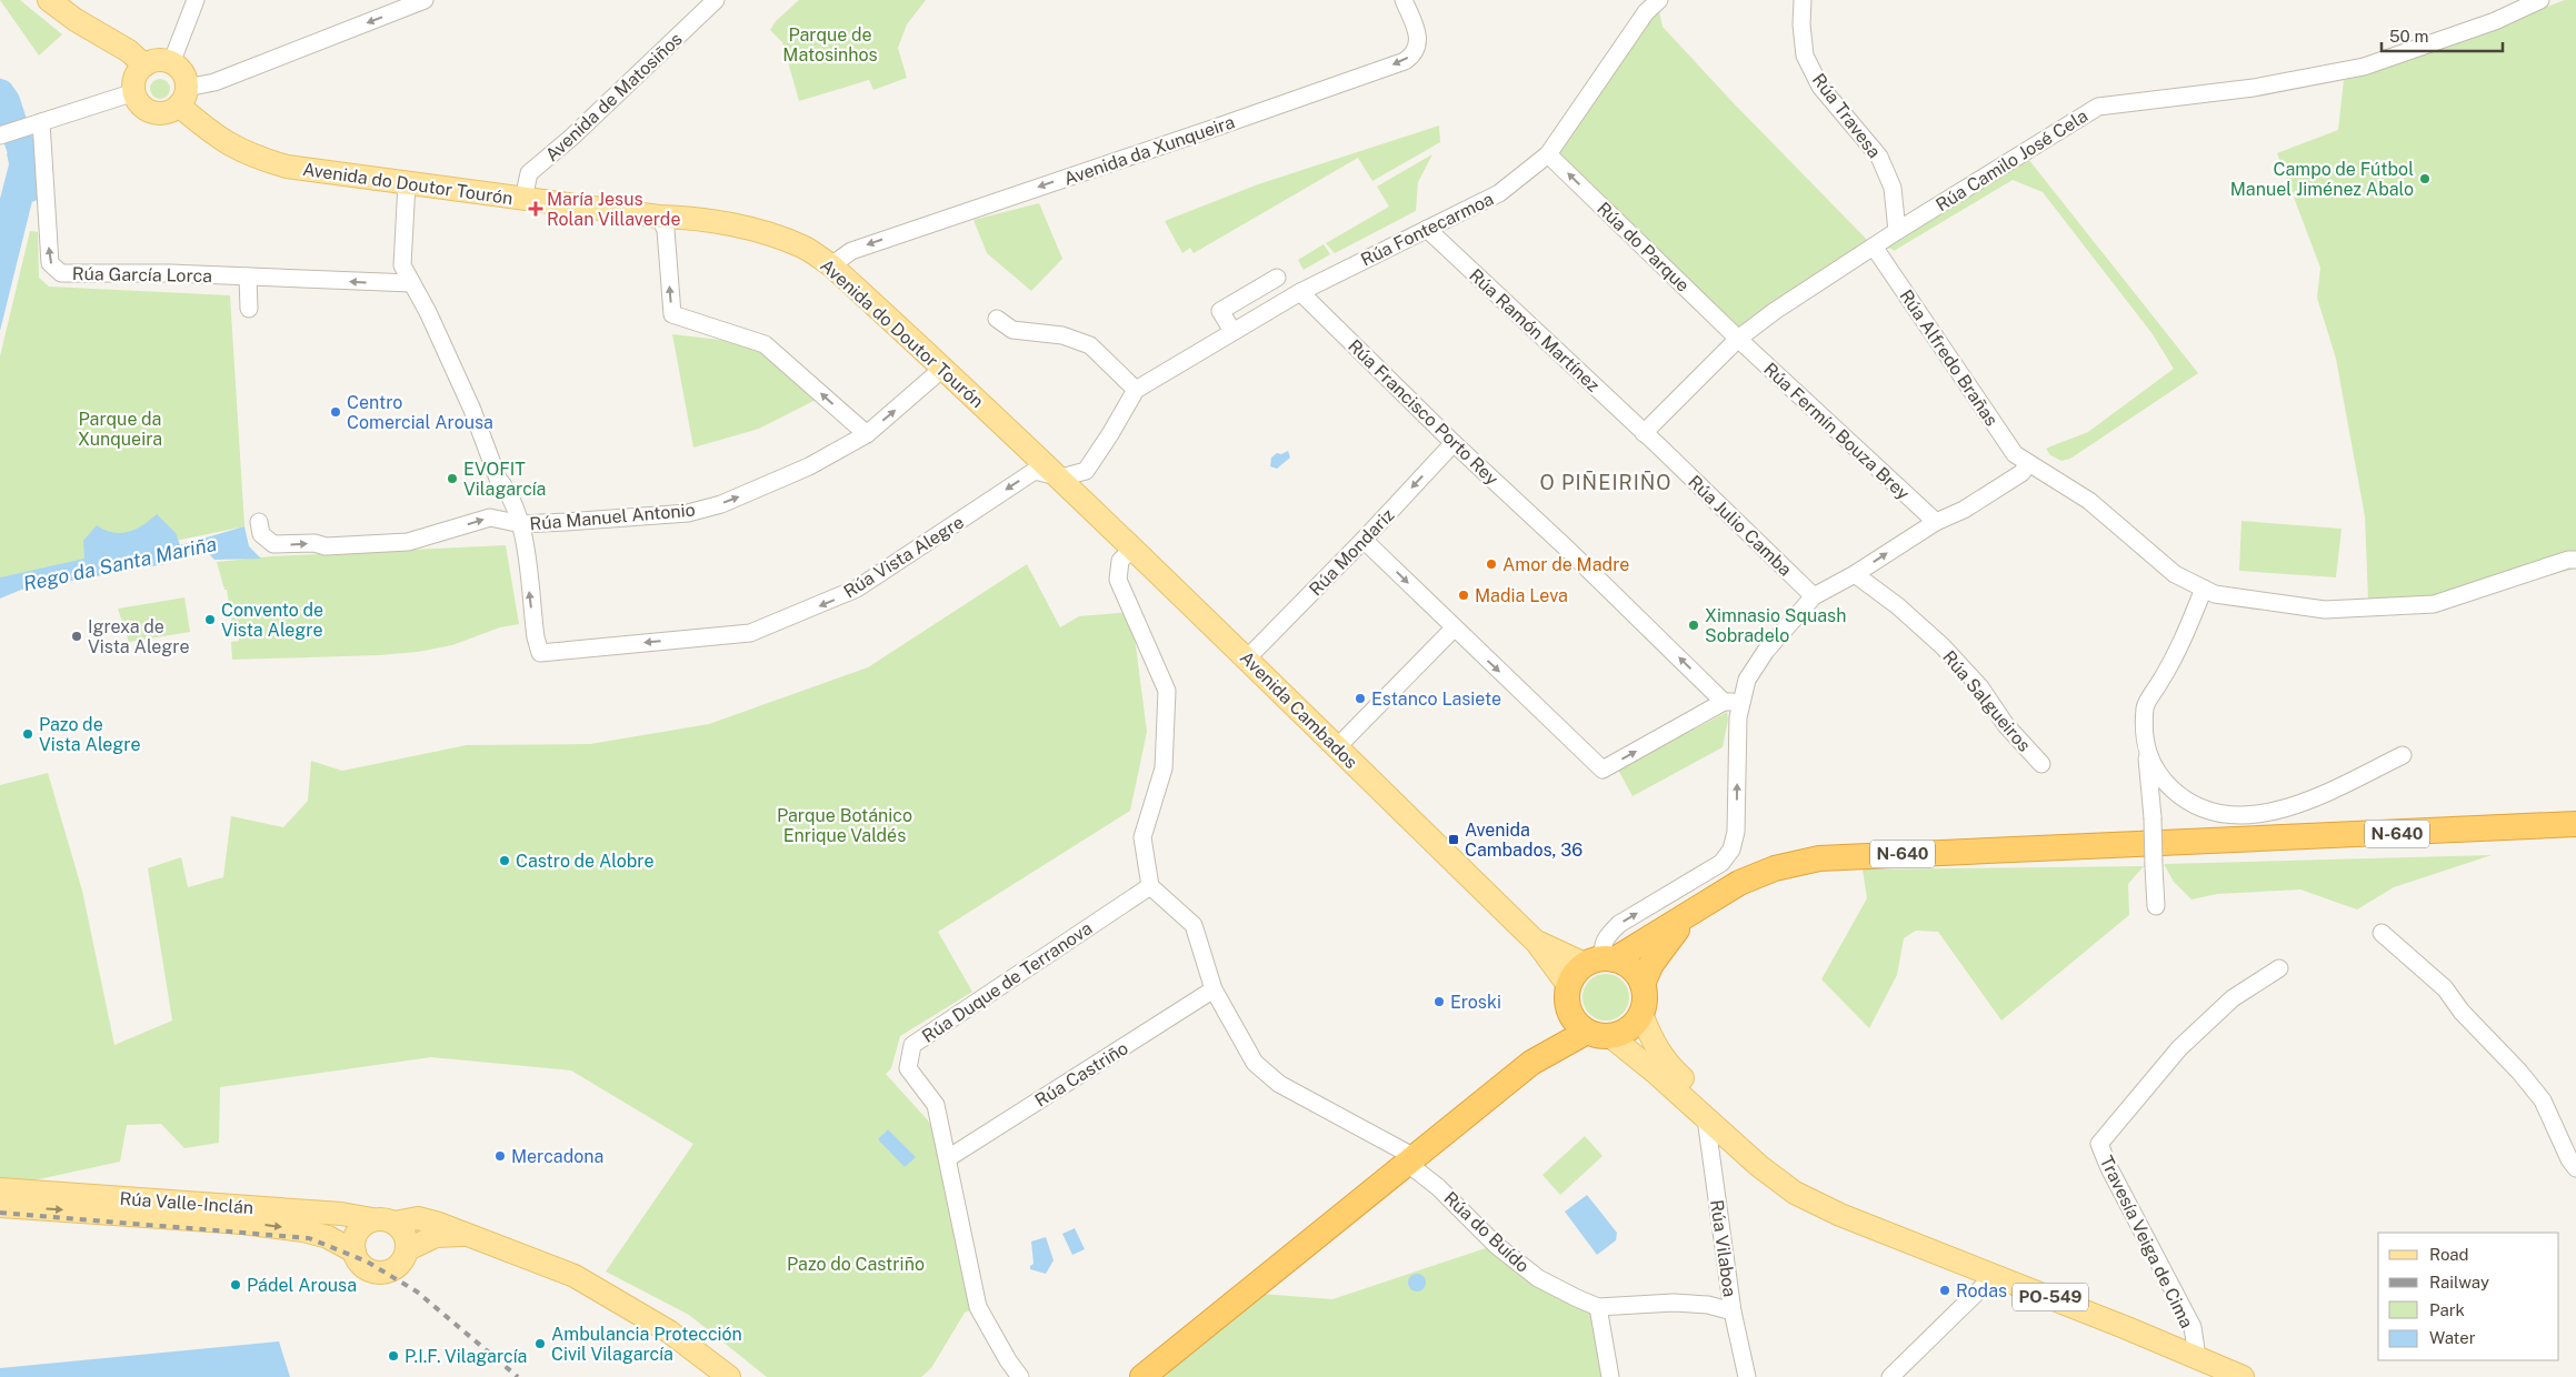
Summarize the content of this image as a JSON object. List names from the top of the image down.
{
  "streets": {
    "highway": ["N-640"],
    "main road": [
      "Avenida do Doutor Tourón",
      "Avenida Cambados",
      "Rúa Valle-Inclán",
      "PO-549"
    ],
    "street": [
      "Avenida de Matosiños",
      "Rúa Travesa",
      "Avenida da Xunqueira",
      "Rúa Camilo José Cela",
      "Rúa Fontecarmoa",
      "Rúa do Parque",
      "Rúa García Lorca",
      "Rúa Ramón Martínez",
      "Rúa Alfredo Brañas",
      "Rúa Francisco Porto Rey",
      "Rúa Fermín Bouza Brey",
      "Rúa Manuel Antonio",
      "Rúa Julio Camba",
      "Rúa Mondariz",
      "Rúa Vista Alegre",
      "Rúa Salgueiros",
      "Rúa Duque de Terranova",
      "Rúa Castriño",
      "Rúa do Buído",
      "Travesía Veiga de Cima",
      "Rúa Vilaboa"
    ]
  },
  "crossings": [
    ["Avenida de Matosiños", "Avenida do Doutor Tourón"],
    ["Rúa Travesa", "Rúa Camilo José Cela"],
    ["Avenida da Xunqueira", "Avenida do Doutor Tourón"],
    ["Rúa Camilo José Cela", "Rúa do Parque"],
    ["Rúa Camilo José Cela", "Rúa Ramón Martínez"],
    ["Rúa Camilo José Cela", "Rúa Alfredo Brañas"],
    ["Rúa Camilo José Cela", "Rúa Fermín Bouza Brey"],
    ["Rúa Camilo José Cela", "Rúa Julio Camba"],
    ["Avenida do Doutor Tourón", "Rúa Fontecarmoa"],
    ["Avenida do Doutor Tourón", "Rúa Manuel Antonio"],
    ["Avenida do Doutor Tourón", "Rúa Vista Alegre"],
    ["Avenida do Doutor Tourón", "Avenida Cambados"],
    ["Rúa Fontecarmoa", "Rúa do Parque"],
    ["Rúa Fontecarmoa", "Rúa Ramón Martínez"],
    ["Rúa Fontecarmoa", "Rúa Francisco Porto Rey"],
    ["Rúa Fontecarmoa", "Rúa Vista Alegre"],
    ["Rúa Fontecarmoa", "Avenida Cambados"],
    ["Rúa do Parque", "Rúa Fermín Bouza Brey"],
    ["Rúa Ramón Martínez", "Rúa Julio Camba"],
    ["Rúa Francisco Porto Rey", "Rúa Mondariz"],
    ["Rúa Manuel Antonio", "Rúa Vista Alegre"],
    ["Rúa Mondariz", "Avenida Cambados"],
    ["Rúa Vista Alegre", "Avenida Cambados"],
    ["Avenida Cambados", "N-640"],
    ["Avenida Cambados", "PO-549"],
    ["N-640", "PO-549"],
    ["Rúa Duque de Terranova", "Rúa Castriño"],
    ["Rúa Duque de Terranova", "Rúa do Buído"],
    ["Rúa Castriño", "Rúa do Buído"],
    ["Rúa do Buído", "Rúa Vilaboa"],
    ["Travesía Veiga de Cima", "PO-549"],
    ["Rúa Vilaboa", "PO-549"]
  ],
  "one_way": [
    "Avenida da Xunqueira",
    "Rúa do Parque",
    "Rúa García Lorca",
    "Rúa Manuel Antonio",
    "Rúa Mondariz"
  ],
  "districts": ["O PIÑEIRIÑO"],
  "water": ["Rego da Santa Mariña"],
  "parks": [
    "Parque de Matosinhos",
    "Parque da Xunqueira",
    "Parque Botánico Enrique Valdés",
    "Pazo do Castriño"
  ],
  "places": {
    "other": [
      "Campo de Fútbol Manuel Jiménez Abalo",
      "Centro Comercial Arousa",
      "EVOFIT Vilagarcía",
      "Amor de Madre",
      "Madia Leva",
      "Convento de Vista Alegre",
      "Ximnasio Squash Sobradelo",
      "Igrexa de Vista Alegre",
      "Estanco Lasiete",
      "Pazo de Vista Alegre",
      "Castro de Alobre",
      "Eroski",
      "Mercadona",
      "Pádel Arousa",
      "Rodas",
      "Ambulancia Protección Civil Vilagarcía",
      "P.I.F. Vilagarcía"
    ],
    "health": ["María Jesus Rolan Villaverde"],
    "transit": ["Avenida Cambados, 36"]
  },
  "legend": [
    "Road",
    "Railway",
    "Park",
    "Water"
  ],
  "scale_bar": "50 m"
}
